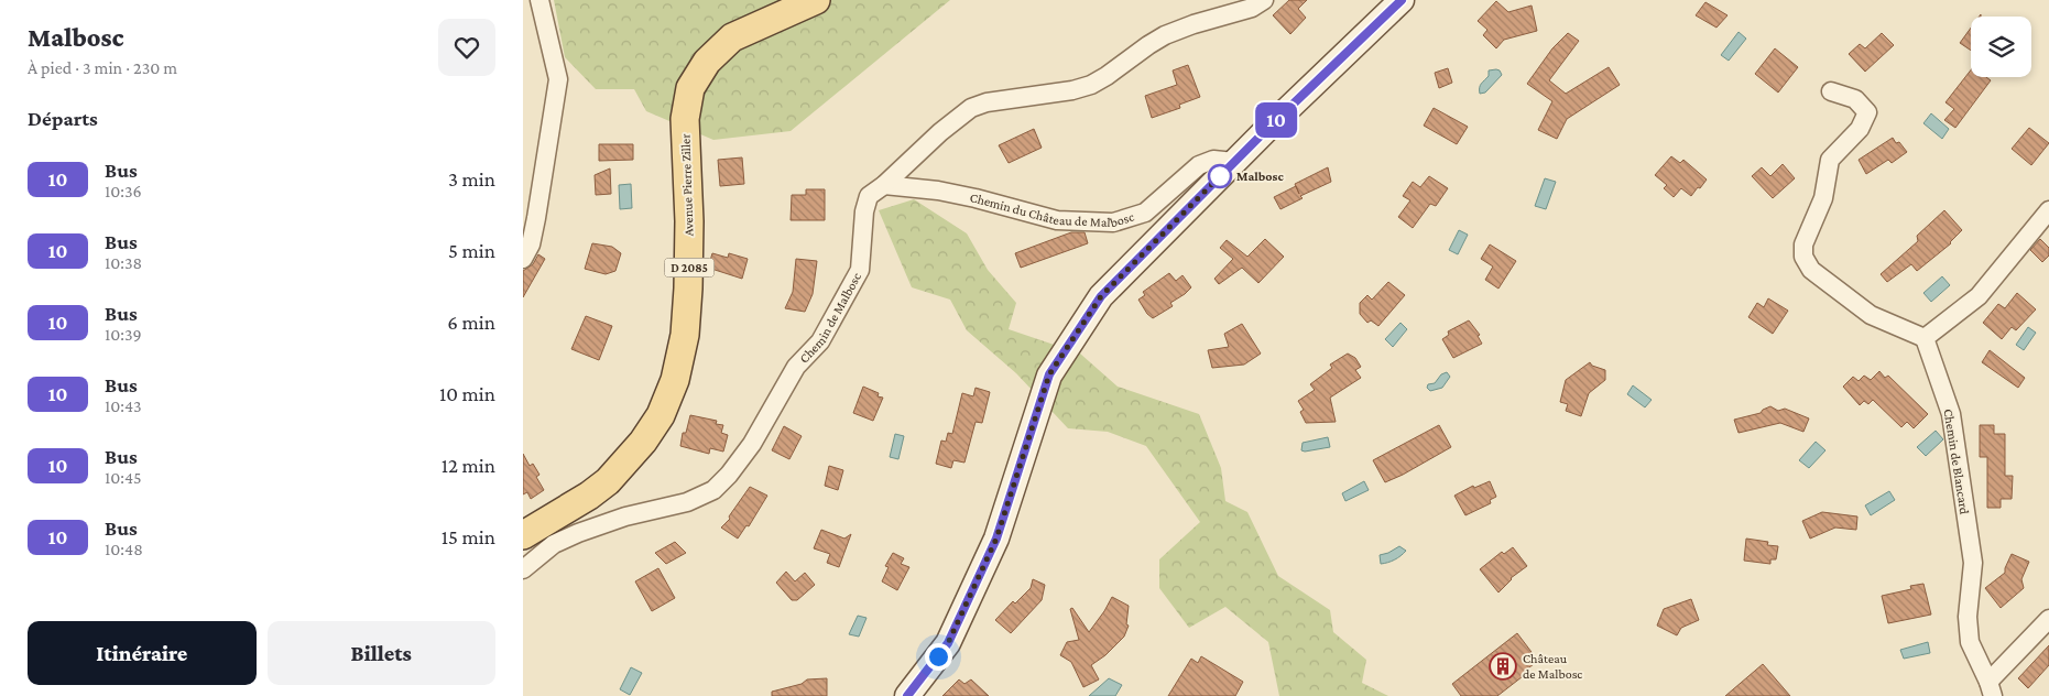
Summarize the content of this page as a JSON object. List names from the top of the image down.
{
  "streets": {
    "main road": ["Avenue Pierre Ziller", "D 2085"],
    "street": ["Chemin du Château de Malbosc", "Chemin de Malbosc", "Chemin de Blancard"]
  },
  "crossings": [
    ["Chemin du Château de Malbosc", "Chemin de Malbosc"]
  ],
  "places": {
    "other": ["Malbosc"],
    "building": ["Château de Malbosc"]
  },
  "lines": ["bus line 10"],
  "page": {
    "heading": [
      ["Malbosc", "À pied · 3 min · 230 m"],
      "Départs"
    ],
    "on_map": "10",
    "list": [
      {
        "mark": "10",
        "name": "Bus",
        "note": "10:36",
        "value": "3 min"
      },
      {
        "mark": "10",
        "name": "Bus",
        "note": "10:38",
        "value": "5 min"
      },
      {
        "mark": "10",
        "name": "Bus",
        "note": "10:39",
        "value": "6 min"
      },
      {
        "mark": "10",
        "name": "Bus",
        "note": "10:43",
        "value": "10 min"
      },
      {
        "mark": "10",
        "name": "Bus",
        "note": "10:45",
        "value": "12 min"
      },
      {
        "mark": "10",
        "name": "Bus",
        "note": "10:48",
        "value": "15 min"
      }
    ],
    "buttons": ["Itinéraire", "Billets"]
  }
}
